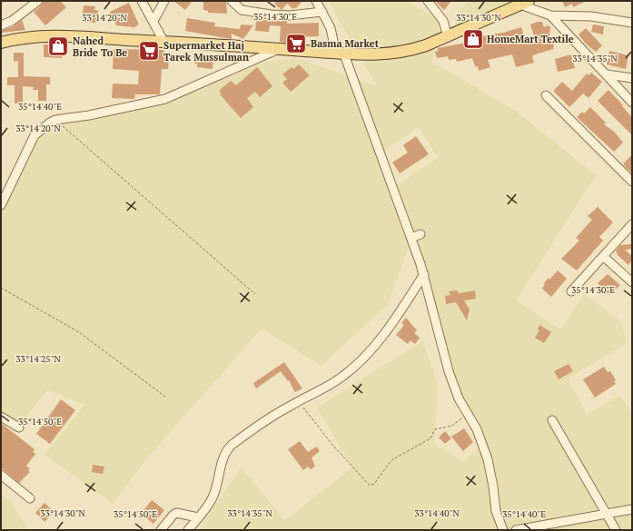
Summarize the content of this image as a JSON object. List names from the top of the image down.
{
  "places": {
    "shop": ["HomeMart Textile", "Nahed Bride To Be"],
    "supermarket": ["Basma Market", "Supermarket Haj Tarek Mussulman"]
  },
  "coordinates": [
    "35°14'30\"E",
    "33°14'20\"N",
    "33°14'30\"N",
    "33°14'35\"N",
    "35°14'40\"E",
    "33°14'25\"N",
    "35°14'50\"E",
    "33°14'40\"N"
  ]
}
